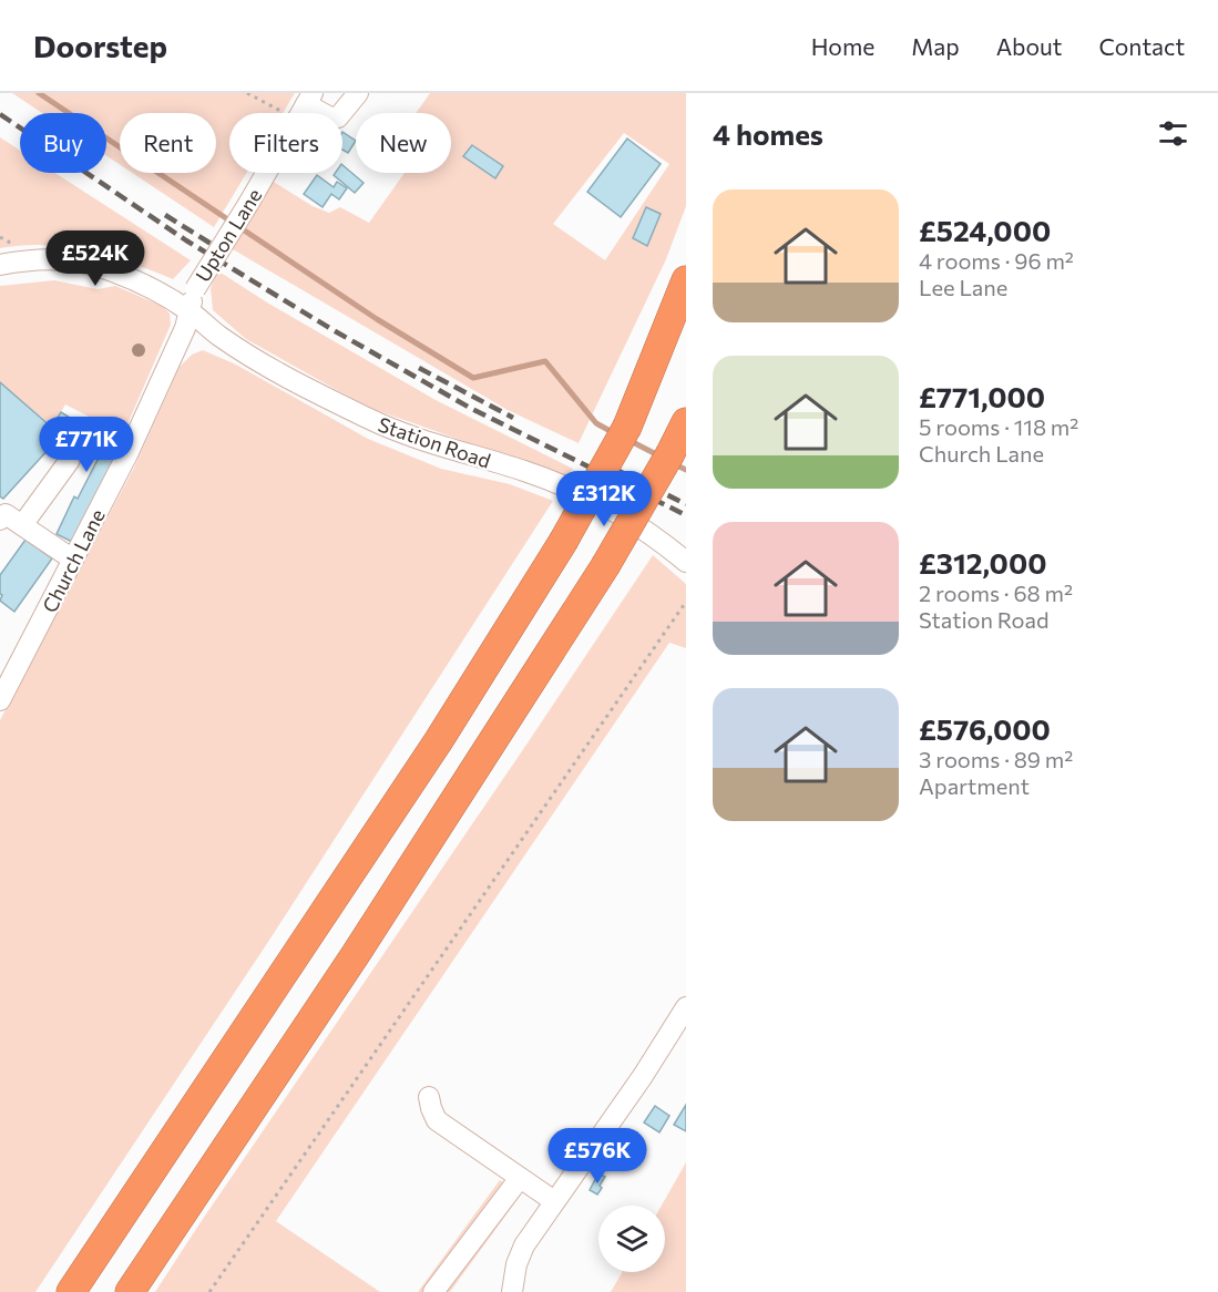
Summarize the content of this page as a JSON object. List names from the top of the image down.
{
  "streets": {
    "street": ["Upton Lane", "Station Road", "Church Lane"]
  },
  "crossings": [
    ["Upton Lane", "Station Road"],
    ["Upton Lane", "Church Lane"],
    ["Station Road", "Church Lane"]
  ],
  "page": {
    "header": "Doorstep",
    "nav": [
      "Home",
      "Map",
      "About",
      "Contact"
    ],
    "heading": "4 homes",
    "chip": [
      "Buy",
      "Rent",
      "Filters",
      "New"
    ],
    "list": [
      {
        "name": "£524,000",
        "note": "4 rooms · 96 m² · Lee Lane"
      },
      {
        "name": "£771,000",
        "note": "5 rooms · 118 m² · Church Lane"
      },
      {
        "name": "£312,000",
        "note": "2 rooms · 68 m² · Station Road"
      },
      {
        "name": "£576,000",
        "note": "3 rooms · 89 m² · Apartment"
      }
    ],
    "price": [
      "£524K",
      "£771K",
      "£312K",
      "£576K"
    ]
  }
}
